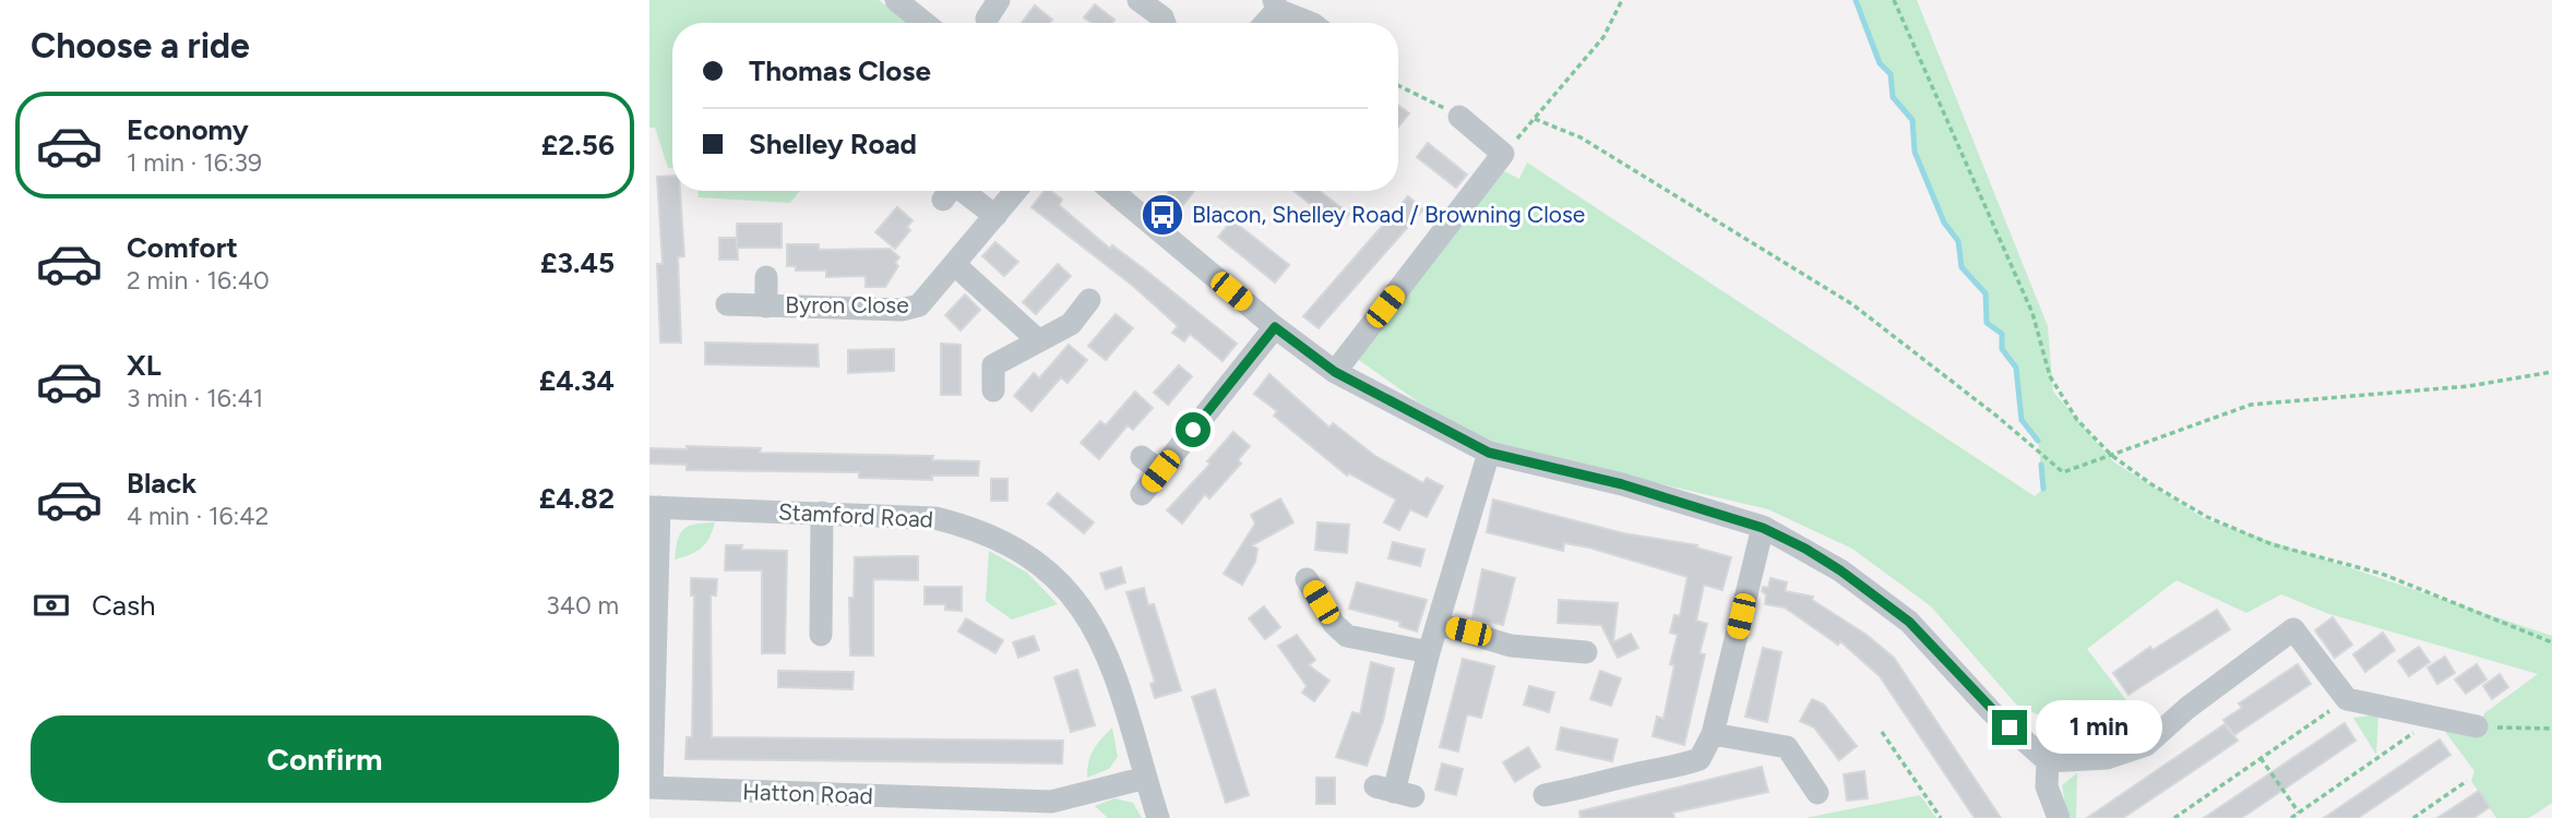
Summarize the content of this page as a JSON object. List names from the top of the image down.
{
  "streets": {
    "street": ["Byron Close", "Stamford Road", "Hatton Road"]
  },
  "crossings": [
    ["Stamford Road", "Hatton Road"]
  ],
  "places": {
    "bus stop": ["Blacon, Shelley Road / Browning Close"]
  },
  "page": {
    "heading": "Choose a ride",
    "banner": ["Thomas Close", "Shelley Road"],
    "list": [
      {
        "name": "Economy",
        "note": "1 min · 16:39",
        "value": "£2.56"
      },
      {
        "name": "Comfort",
        "note": "2 min · 16:40",
        "value": "£3.45"
      },
      {
        "name": "XL",
        "note": "3 min · 16:41",
        "value": "£4.34"
      },
      {
        "name": "Black",
        "note": "4 min · 16:42",
        "value": "£4.82"
      }
    ],
    "pay": ["Cash", "340 m"],
    "buttons": "Confirm",
    "bubble": "1 min"
  }
}
